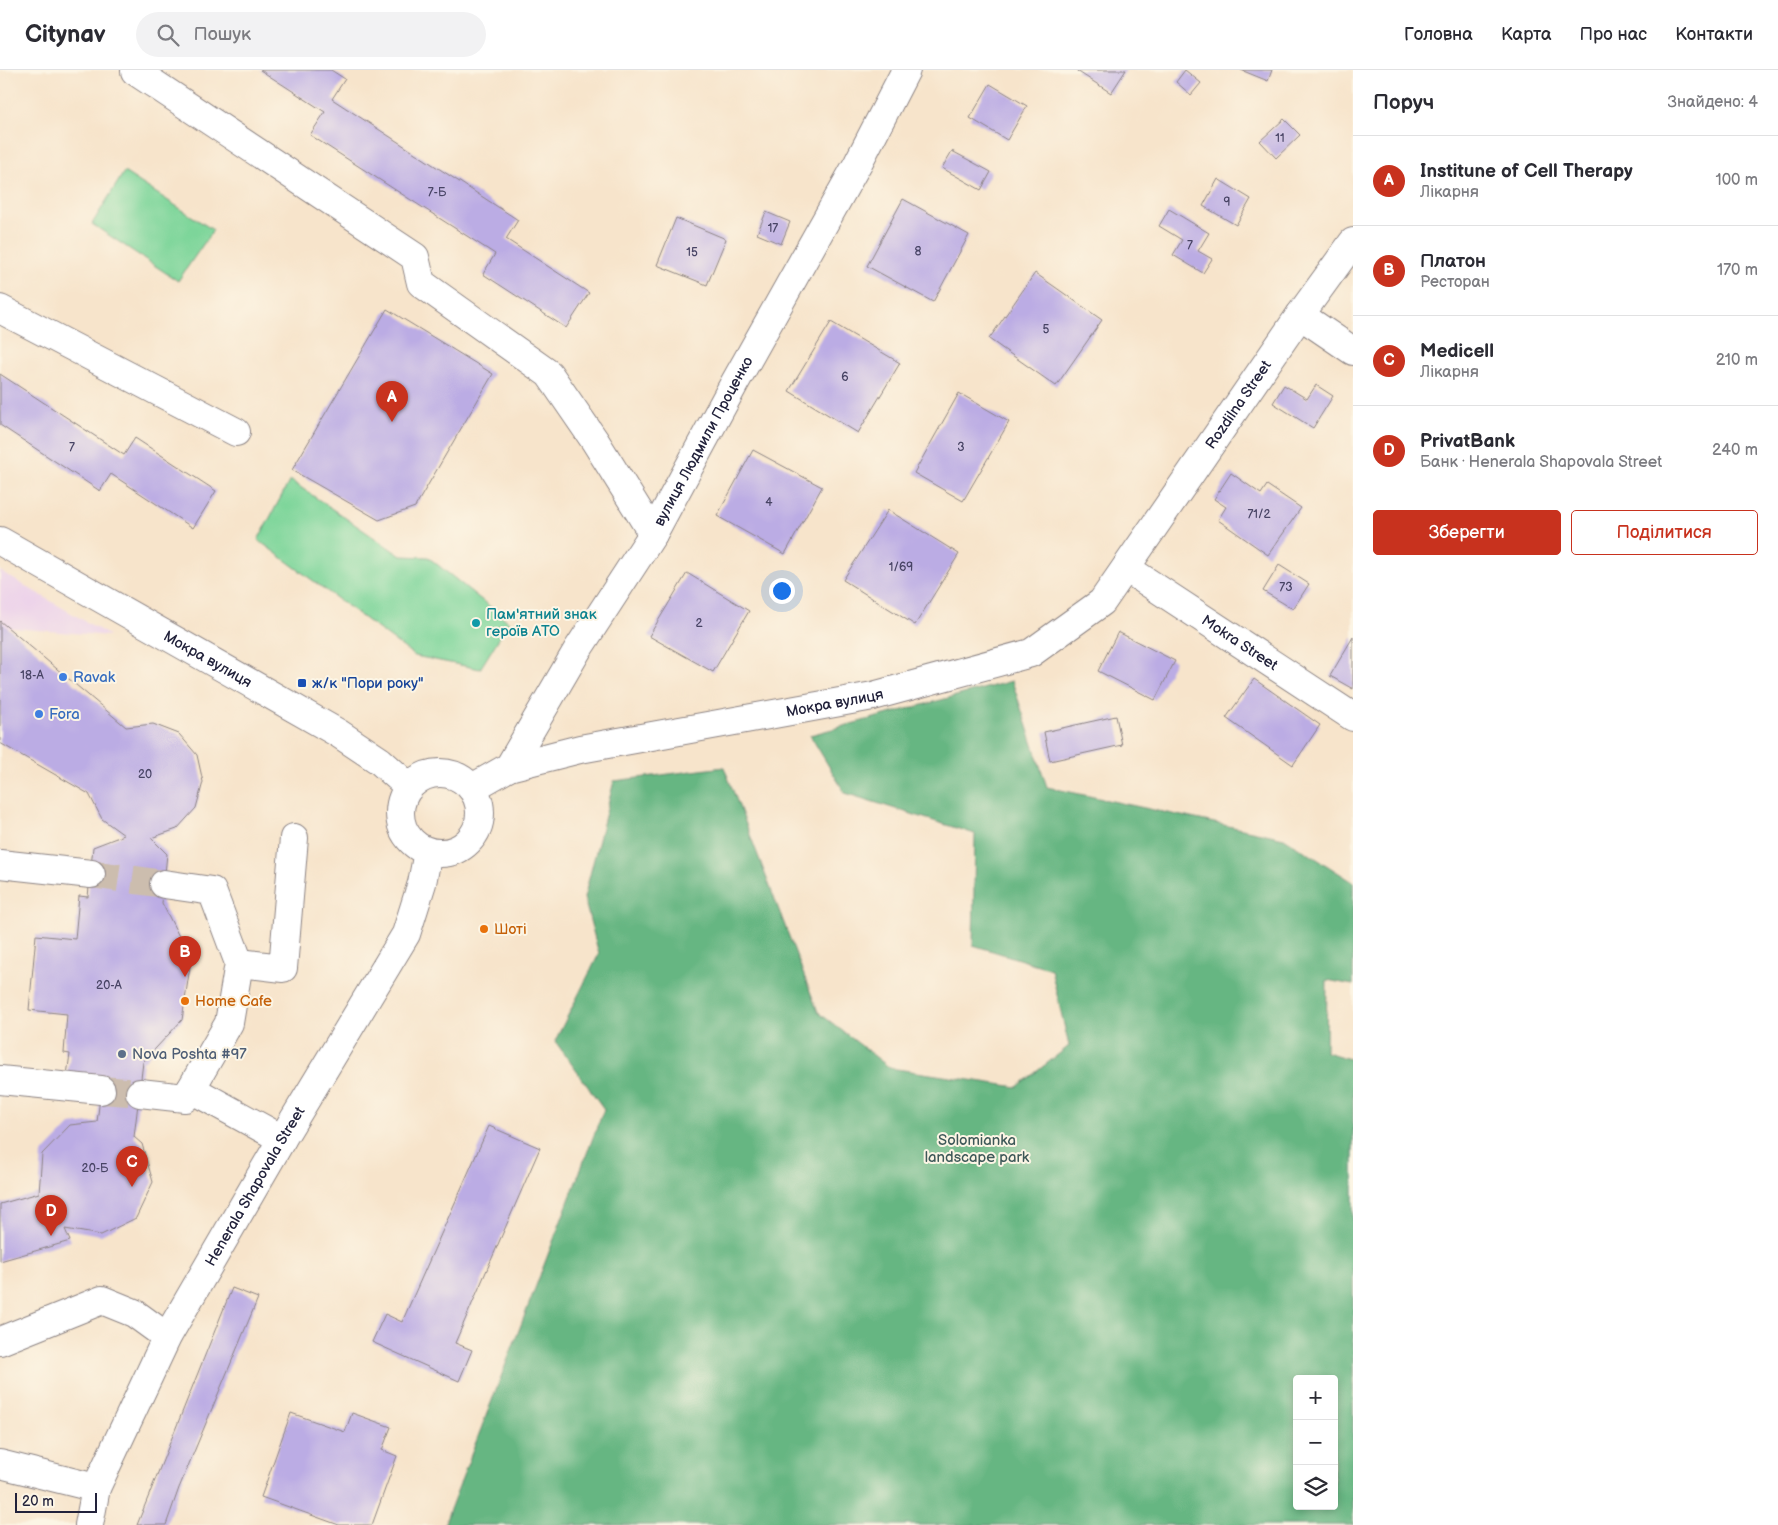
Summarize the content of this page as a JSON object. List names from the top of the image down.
{
  "streets": {
    "street": [
      "Rozdilna Street",
      "вулиця Людмили Проценко",
      "Mokra Street",
      "Мокра вулиця",
      "Henerala Shapovala Street"
    ]
  },
  "crossings": [
    ["Rozdilna Street", "Mokra Street"],
    ["Rozdilna Street", "Мокра вулиця"],
    ["вулиця Людмили Проценко", "Мокра вулиця"],
    ["Mokra Street", "Мокра вулиця"],
    ["Мокра вулиця", "Henerala Shapovala Street"]
  ],
  "parks": ["Solomianka landscape park"],
  "places": {
    "other": [
      "Пам'ятний знак героїв АТО",
      "Ravak",
      "Fora",
      "Шоті",
      "Home Cafe",
      "Nova Poshta #97"
    ],
    "transit": ["ж/к \"Пори року\""]
  },
  "house_numbers": [
    "11",
    "7-Б",
    "9",
    "17",
    "7",
    "8",
    "15",
    "5",
    "6",
    "7",
    "3",
    "4",
    "71/2",
    "1/69",
    "73",
    "2",
    "18-А",
    "20",
    "20-А",
    "20-Б"
  ],
  "scale_bar": "20 m",
  "page": {
    "header": "Citynav",
    "search": "Пошук",
    "nav": [
      "Головна",
      "Карта",
      "Про нас",
      "Контакти"
    ],
    "heading": ["Поруч", "Знайдено: 4"],
    "list": [
      {
        "mark": "A",
        "name": "Institune of Cell Therapy",
        "note": "Лікарня",
        "value": "100 m"
      },
      {
        "mark": "B",
        "name": "Платон",
        "note": "Ресторан",
        "value": "170 m"
      },
      {
        "mark": "C",
        "name": "Medicell",
        "note": "Лікарня",
        "value": "210 m"
      },
      {
        "mark": "D",
        "name": "PrivatBank",
        "note": "Банк · Henerala Shapovala Street",
        "value": "240 m"
      }
    ],
    "pins": [
      "A",
      "B",
      "C",
      "D"
    ],
    "buttons": ["Зберегти", "Поділитися"],
    "map_buttons": ["+", "−"],
    "scale": "20 m"
  }
}
